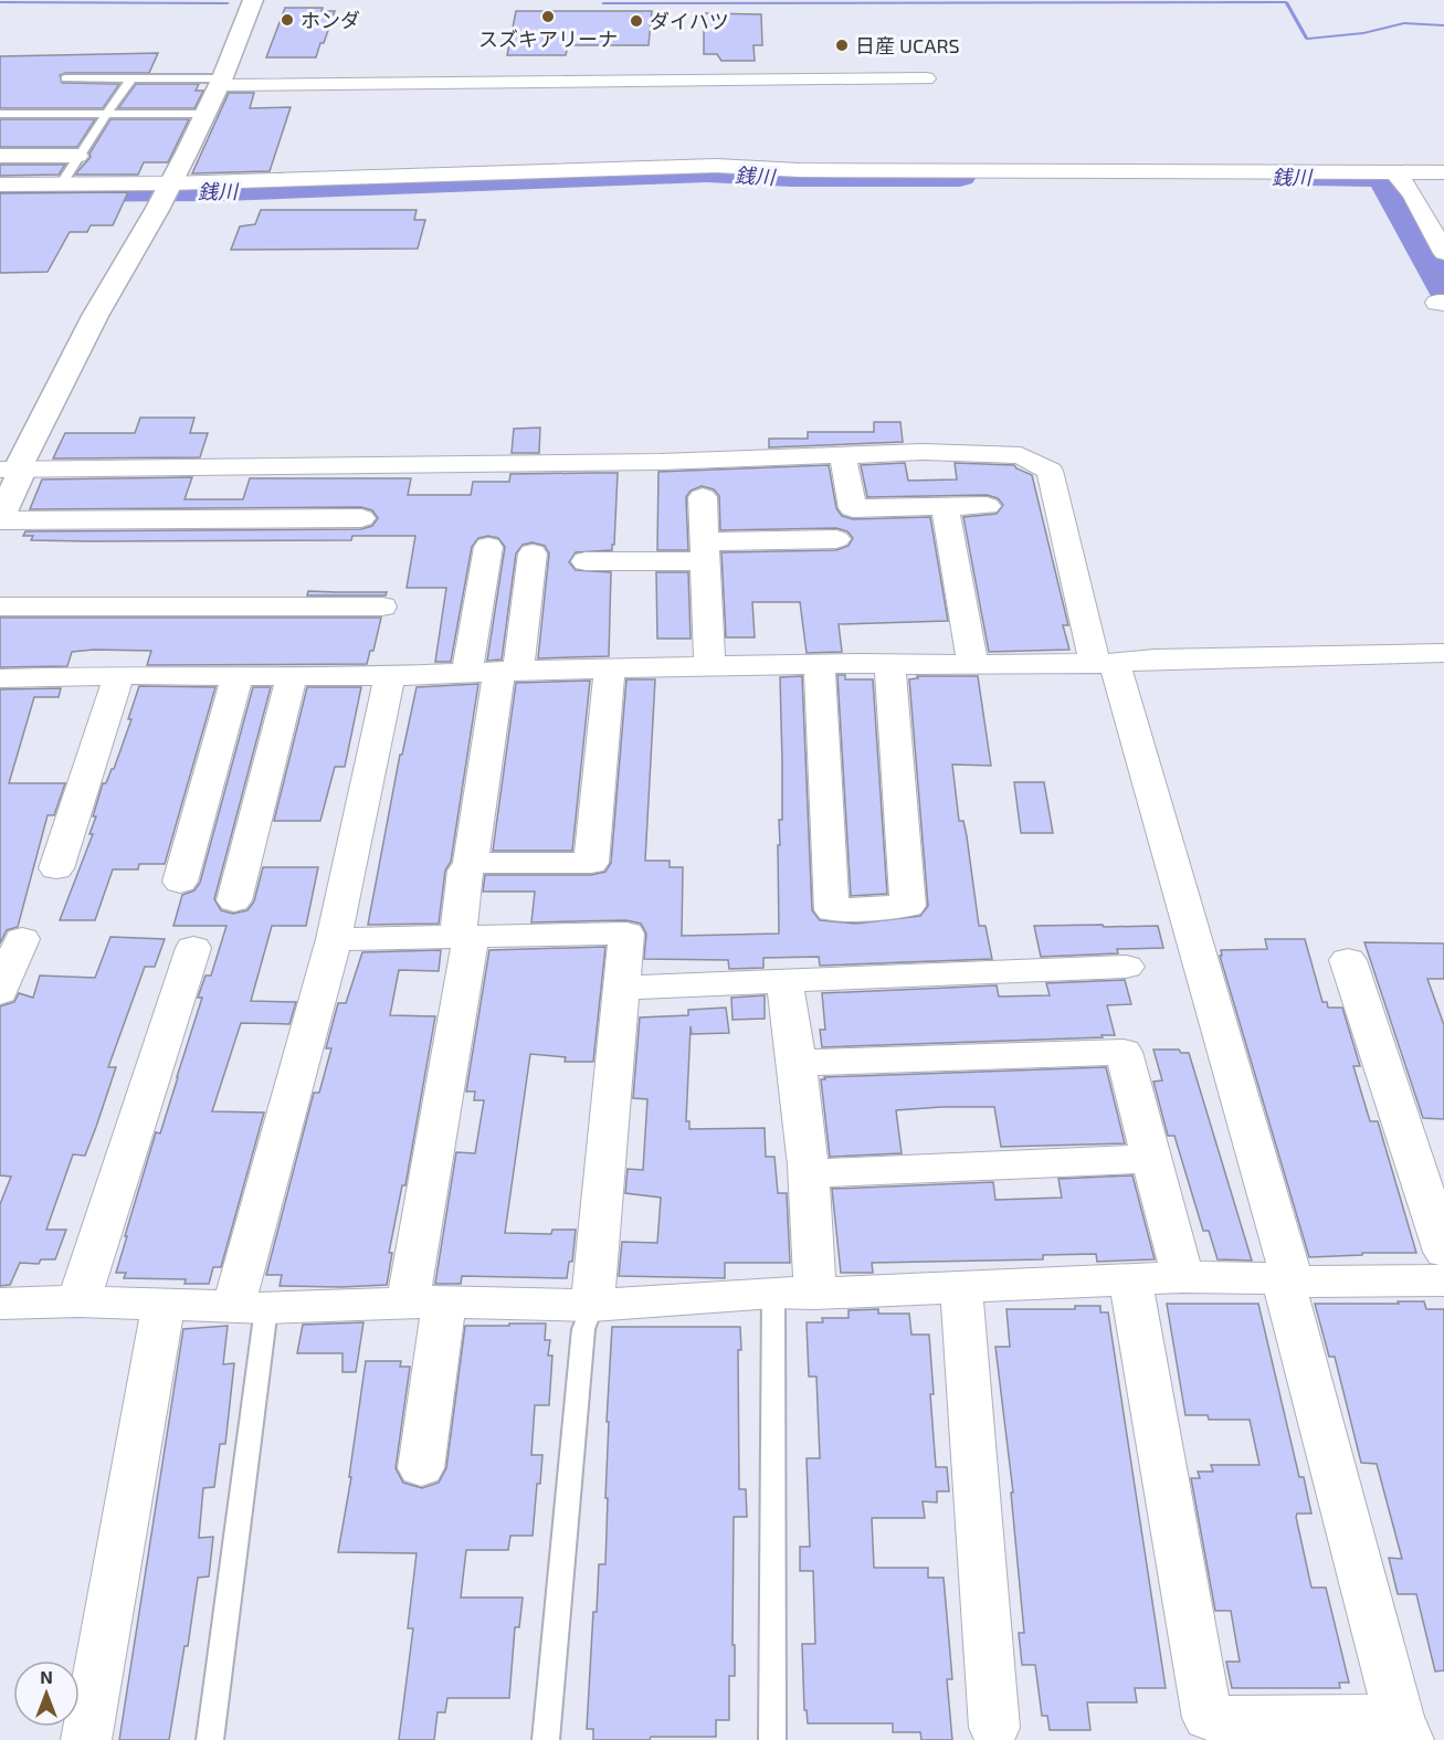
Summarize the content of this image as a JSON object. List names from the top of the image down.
{
  "water": ["銭川"],
  "places": [
    "スズキアリーナ",
    "ホンダ",
    "ダイハツ",
    "日産 UCARS"
  ],
  "north": "top"
}
